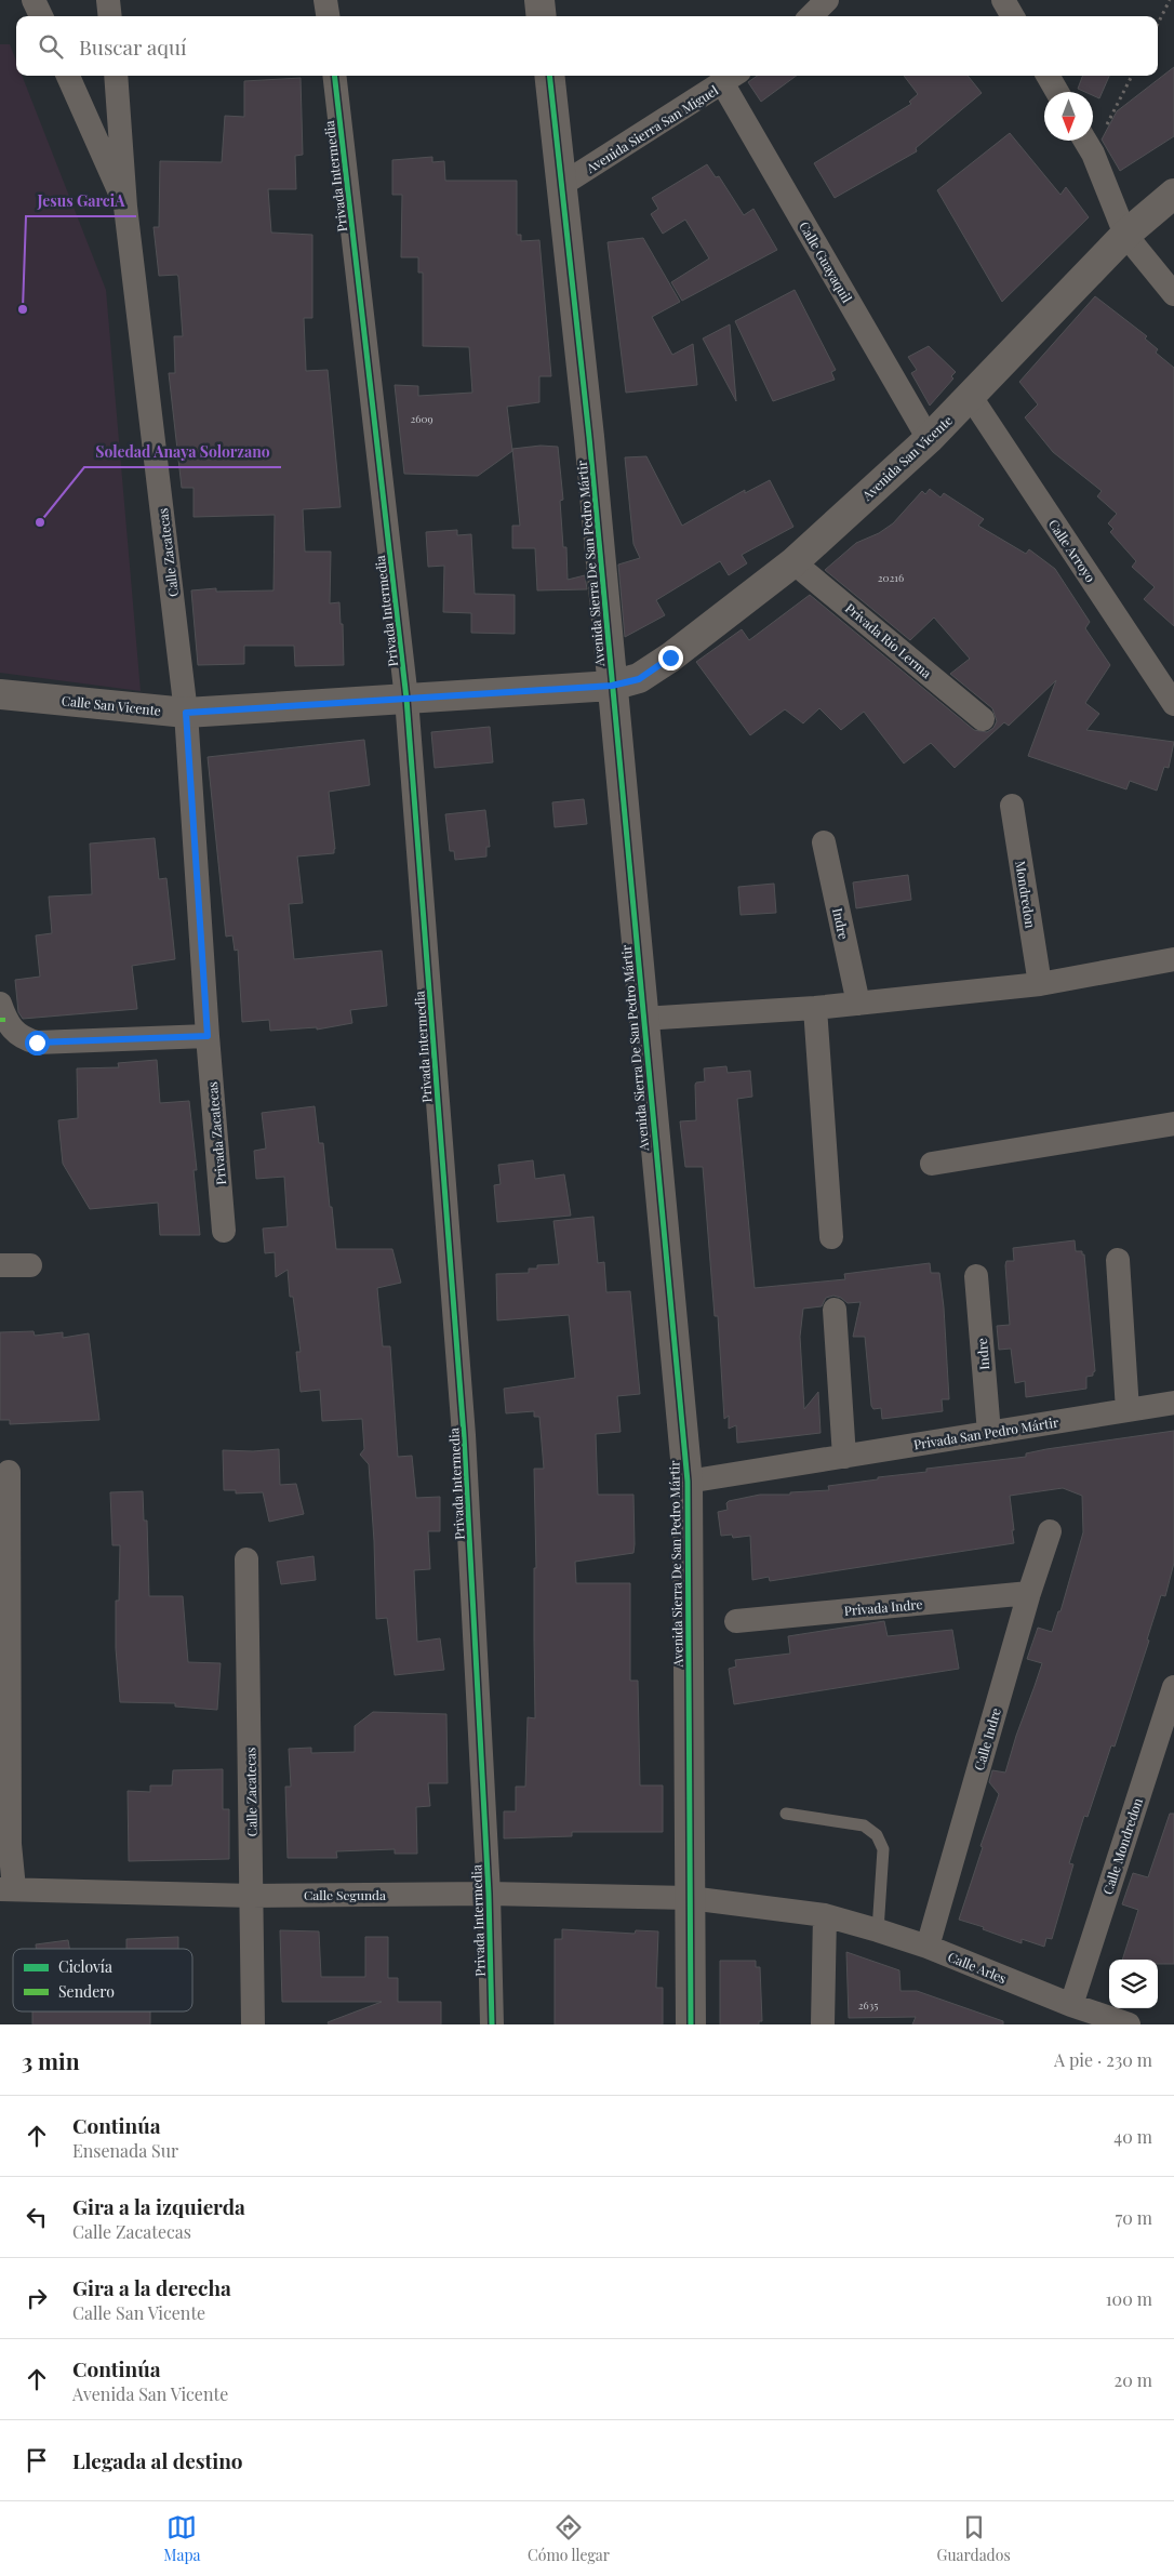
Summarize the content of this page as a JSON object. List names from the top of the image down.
{
  "streets": {
    "street": [
      "Avenida Sierra San Miguel",
      "Privada Intermedia",
      "Calle Guayaquil",
      "Avenida San Vicente",
      "Calle Arroyo",
      "Calle Zacatecas",
      "Avenida Sierra De San Pedro Mártir",
      "Privada Río Lerma",
      "Calle San Vicente",
      "Mondredon",
      "Indre",
      "Privada Zacatecas",
      "Privada San Pedro Mártir",
      "Privada Indre",
      "Calle Indre",
      "Calle Mondredon",
      "Calle Segunda",
      "Calle Arles"
    ]
  },
  "crossings": [
    ["Avenida Sierra San Miguel", "Calle Guayaquil"],
    ["Avenida Sierra San Miguel", "Avenida Sierra De San Pedro Mártir"],
    ["Privada Intermedia", "Calle San Vicente"],
    ["Privada Intermedia", "Calle Segunda"],
    ["Calle Guayaquil", "Avenida San Vicente"],
    ["Avenida San Vicente", "Calle Arroyo"],
    ["Avenida San Vicente", "Avenida Sierra De San Pedro Mártir"],
    ["Avenida San Vicente", "Privada Río Lerma"],
    ["Avenida San Vicente", "Calle San Vicente"],
    ["Calle Zacatecas", "Calle San Vicente"],
    ["Calle Zacatecas", "Privada Zacatecas"],
    ["Calle Zacatecas", "Calle Segunda"],
    ["Avenida Sierra De San Pedro Mártir", "Calle San Vicente"],
    ["Avenida Sierra De San Pedro Mártir", "Privada San Pedro Mártir"],
    ["Avenida Sierra De San Pedro Mártir", "Calle Segunda"],
    ["Avenida Sierra De San Pedro Mártir", "Calle Arles"],
    ["Indre", "Privada San Pedro Mártir"],
    ["Privada Indre", "Calle Indre"],
    ["Calle Indre", "Calle Arles"],
    ["Calle Mondredon", "Calle Arles"],
    ["Calle Segunda", "Calle Arles"]
  ],
  "places": ["Jesus GarciA", "Soledad Anaya Solorzano"],
  "house_numbers": ["2609", "20216", "2635"],
  "legend": ["Ciclovía", "Sendero"],
  "north": "bottom",
  "page": {
    "search": "Buscar aquí",
    "heading": ["3 min", "A pie · 230 m"],
    "list": [
      ["Continúa", "Ensenada Sur", "40 m"],
      ["Gira a la izquierda", "Calle Zacatecas", "70 m"],
      ["Gira a la derecha", "Calle San Vicente", "100 m"],
      ["Continúa", "Avenida San Vicente", "20 m"],
      "Llegada al destino"
    ],
    "nav": ["Mapa", "Cómo llegar", "Guardados"]
  }
}
